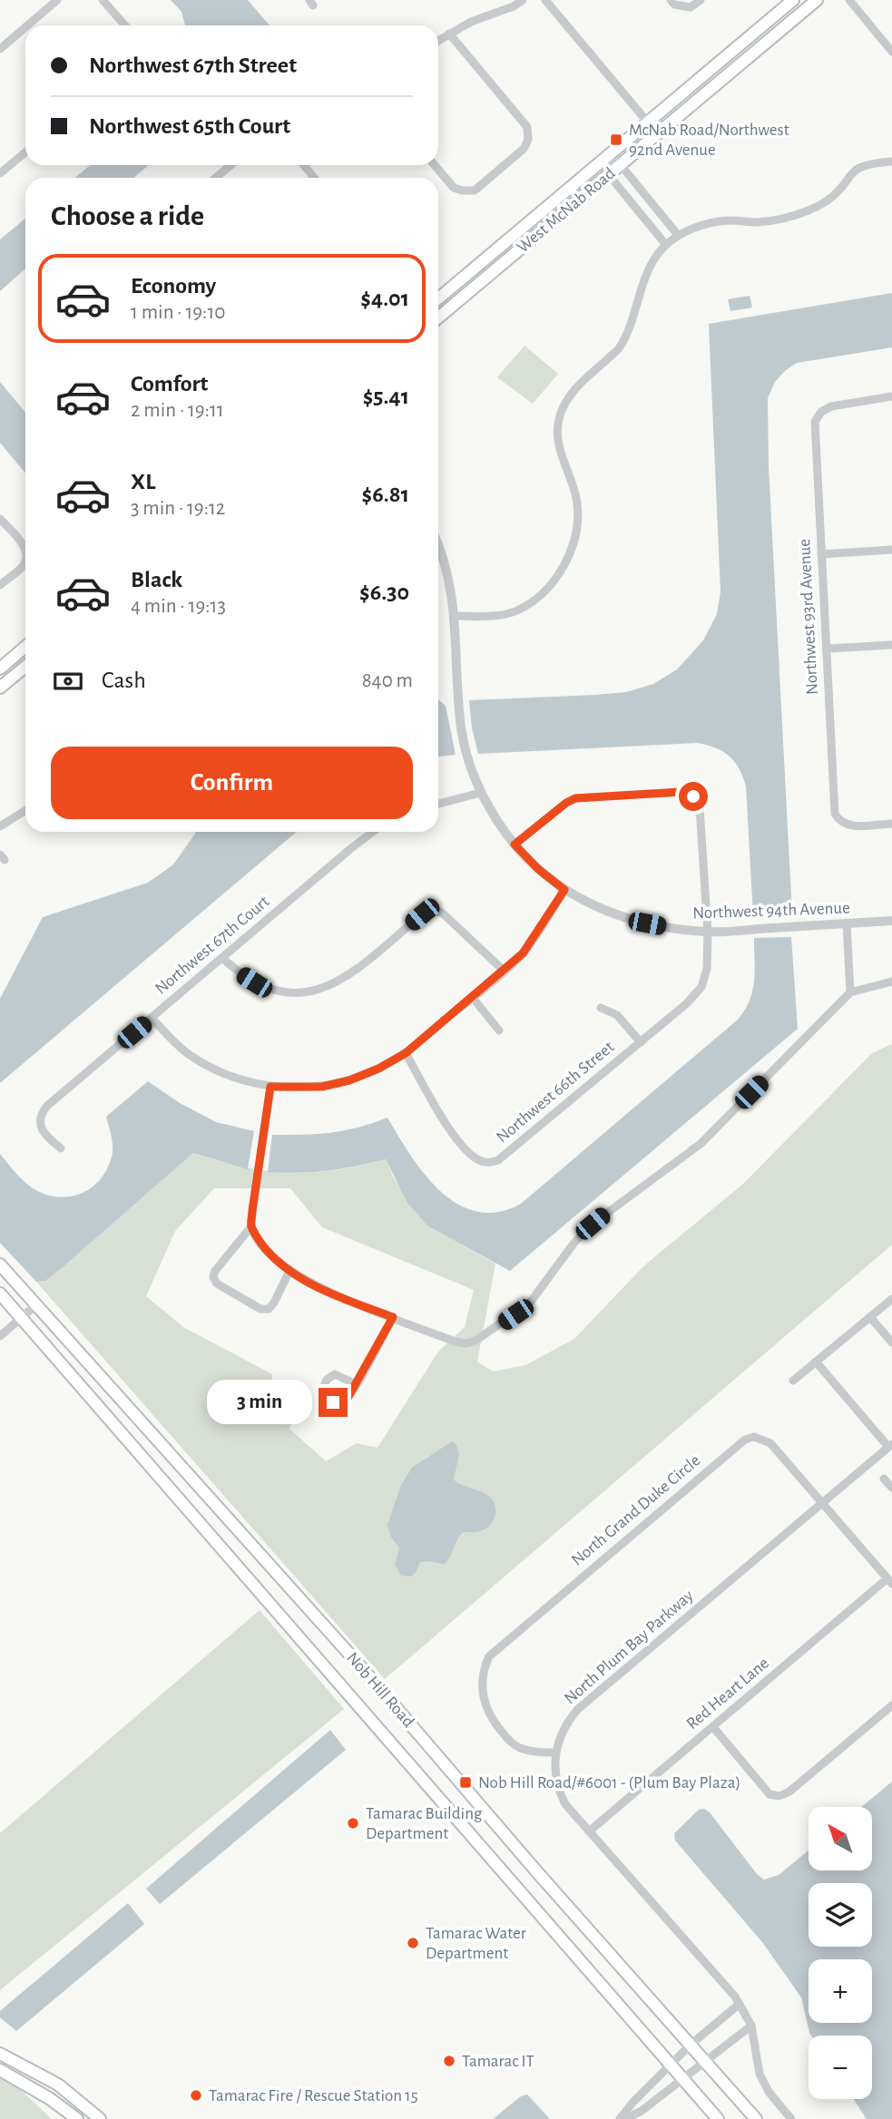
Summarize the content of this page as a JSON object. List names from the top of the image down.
{
  "streets": {
    "main road": ["West McNab Road", "Nob Hill Road"],
    "street": [
      "Northwest 93rd Avenue",
      "Northwest 94th Avenue",
      "Northwest 67th Court",
      "Northwest 66th Street",
      "North Grand Duke Circle",
      "North Plum Bay Parkway",
      "Red Heart Lane"
    ]
  },
  "crossings": [
    ["Northwest 94th Avenue", "Northwest 66th Street"],
    ["North Grand Duke Circle", "North Plum Bay Parkway"],
    ["North Grand Duke Circle", "Red Heart Lane"],
    ["North Plum Bay Parkway", "Red Heart Lane"]
  ],
  "places": {
    "transit": ["McNab Road/Northwest 92nd Avenue", "Nob Hill Road/#6001 - (Plum Bay Plaza)"],
    "other": [
      "Tamarac Building Department",
      "Tamarac Water Department",
      "Tamarac IT",
      "Tamarac Fire / Rescue Station 15"
    ]
  },
  "north": "top left",
  "page": {
    "banner": ["Northwest 67th Street", "Northwest 65th Court"],
    "heading": "Choose a ride",
    "list": [
      {
        "name": "Economy",
        "note": "1 min · 19:10",
        "value": "$4.01"
      },
      {
        "name": "Comfort",
        "note": "2 min · 19:11",
        "value": "$5.41"
      },
      {
        "name": "XL",
        "note": "3 min · 19:12",
        "value": "$6.81"
      },
      {
        "name": "Black",
        "note": "4 min · 19:13",
        "value": "$6.30"
      }
    ],
    "pay": ["Cash", "840 m"],
    "buttons": "Confirm",
    "bubble": "3 min",
    "map_buttons": ["+", "−"]
  }
}
